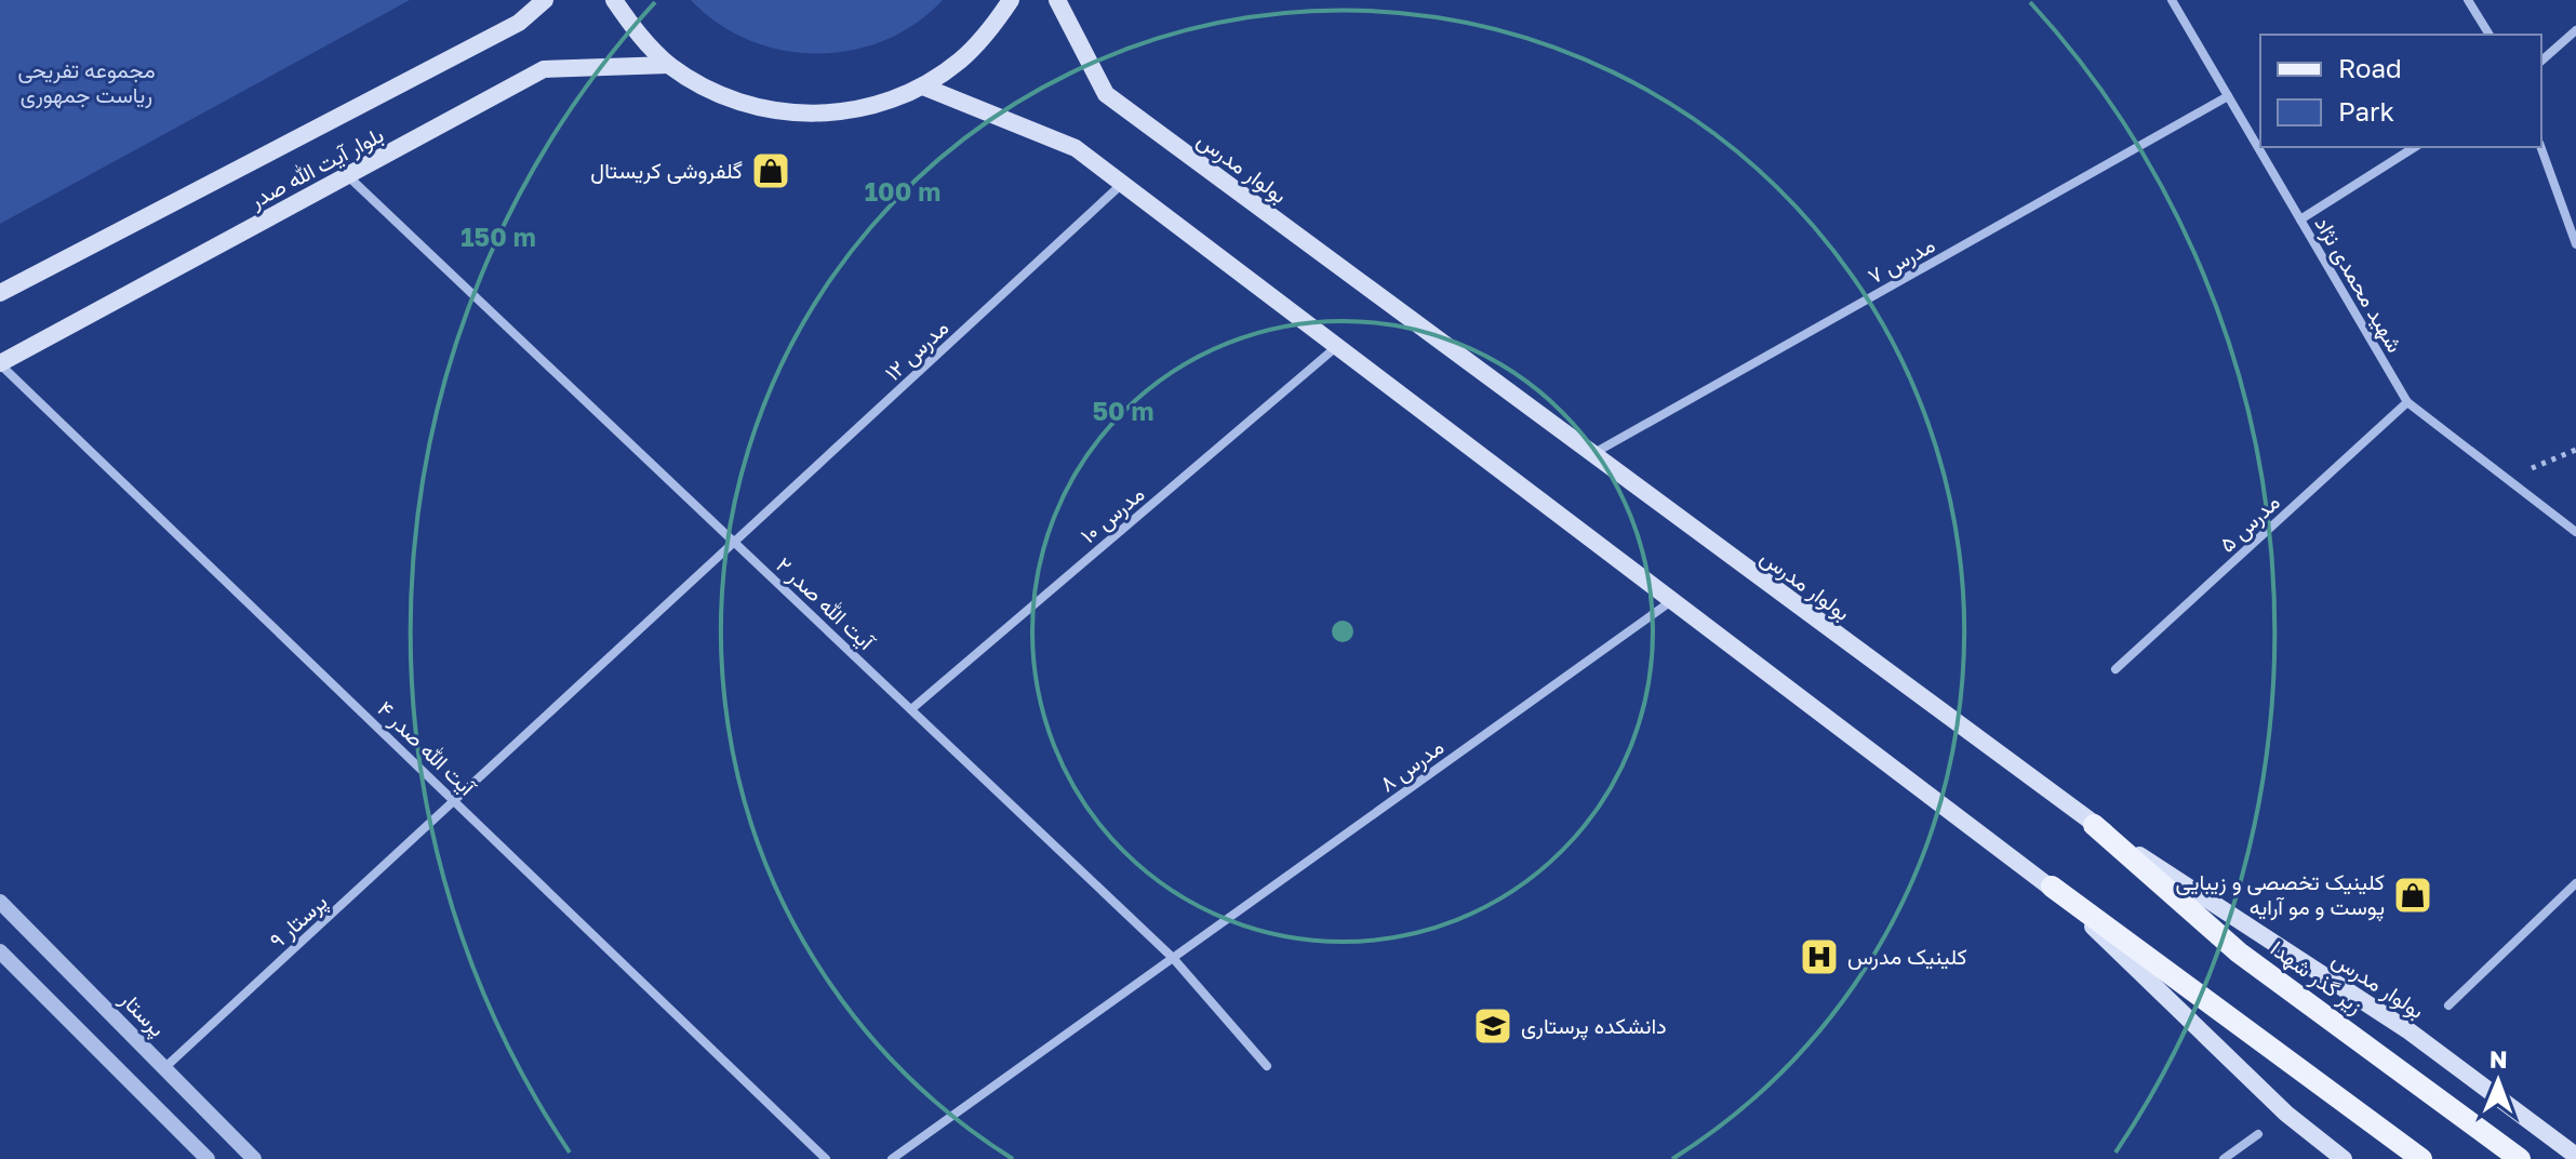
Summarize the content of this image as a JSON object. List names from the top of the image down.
{
  "streets": {
    "main road": ["بلوار آیت الله صدر", "بولوار مدرس", "زیر گذر شهدا"],
    "street": [
      "مدرس ۷",
      "شهید محمدی نژاد",
      "مدرس ۱۲",
      "مدرس ۱۰",
      "مدرس ۵",
      "آیت الله صدر ۲",
      "آیت الله صدر ۴",
      "مدرس ۸",
      "پرستار ۹",
      "پرستار"
    ]
  },
  "crossings": [
    ["بلوار آیت الله صدر", "آیت الله صدر ۲"],
    ["بلوار آیت الله صدر", "آیت الله صدر ۴"],
    ["بولوار مدرس", "مدرس ۷"],
    ["بولوار مدرس", "زیر گذر شهدا"],
    ["مدرس ۷", "شهید محمدی نژاد"],
    ["شهید محمدی نژاد", "مدرس ۵"],
    ["مدرس ۱۲", "آیت الله صدر ۲"],
    ["مدرس ۱۲", "پرستار ۹"],
    ["مدرس ۱۰", "آیت الله صدر ۲"],
    ["آیت الله صدر ۲", "مدرس ۸"],
    ["آیت الله صدر ۴", "پرستار ۹"],
    ["پرستار ۹", "پرستار"]
  ],
  "parks": ["مجموعه تفریحی ریاست جمهوری"],
  "places": {
    "shop": ["گلفروشی کریستال", "کلینیک تخصصی و زیبایی پوست و مو آرایه"],
    "hospital": ["کلینیک مدرس"],
    "school or university": ["دانشکده پرستاری"]
  },
  "legend": ["Road", "Park"],
  "north": "top",
  "rings": ["100 m", "150 m", "50 m"]
}
